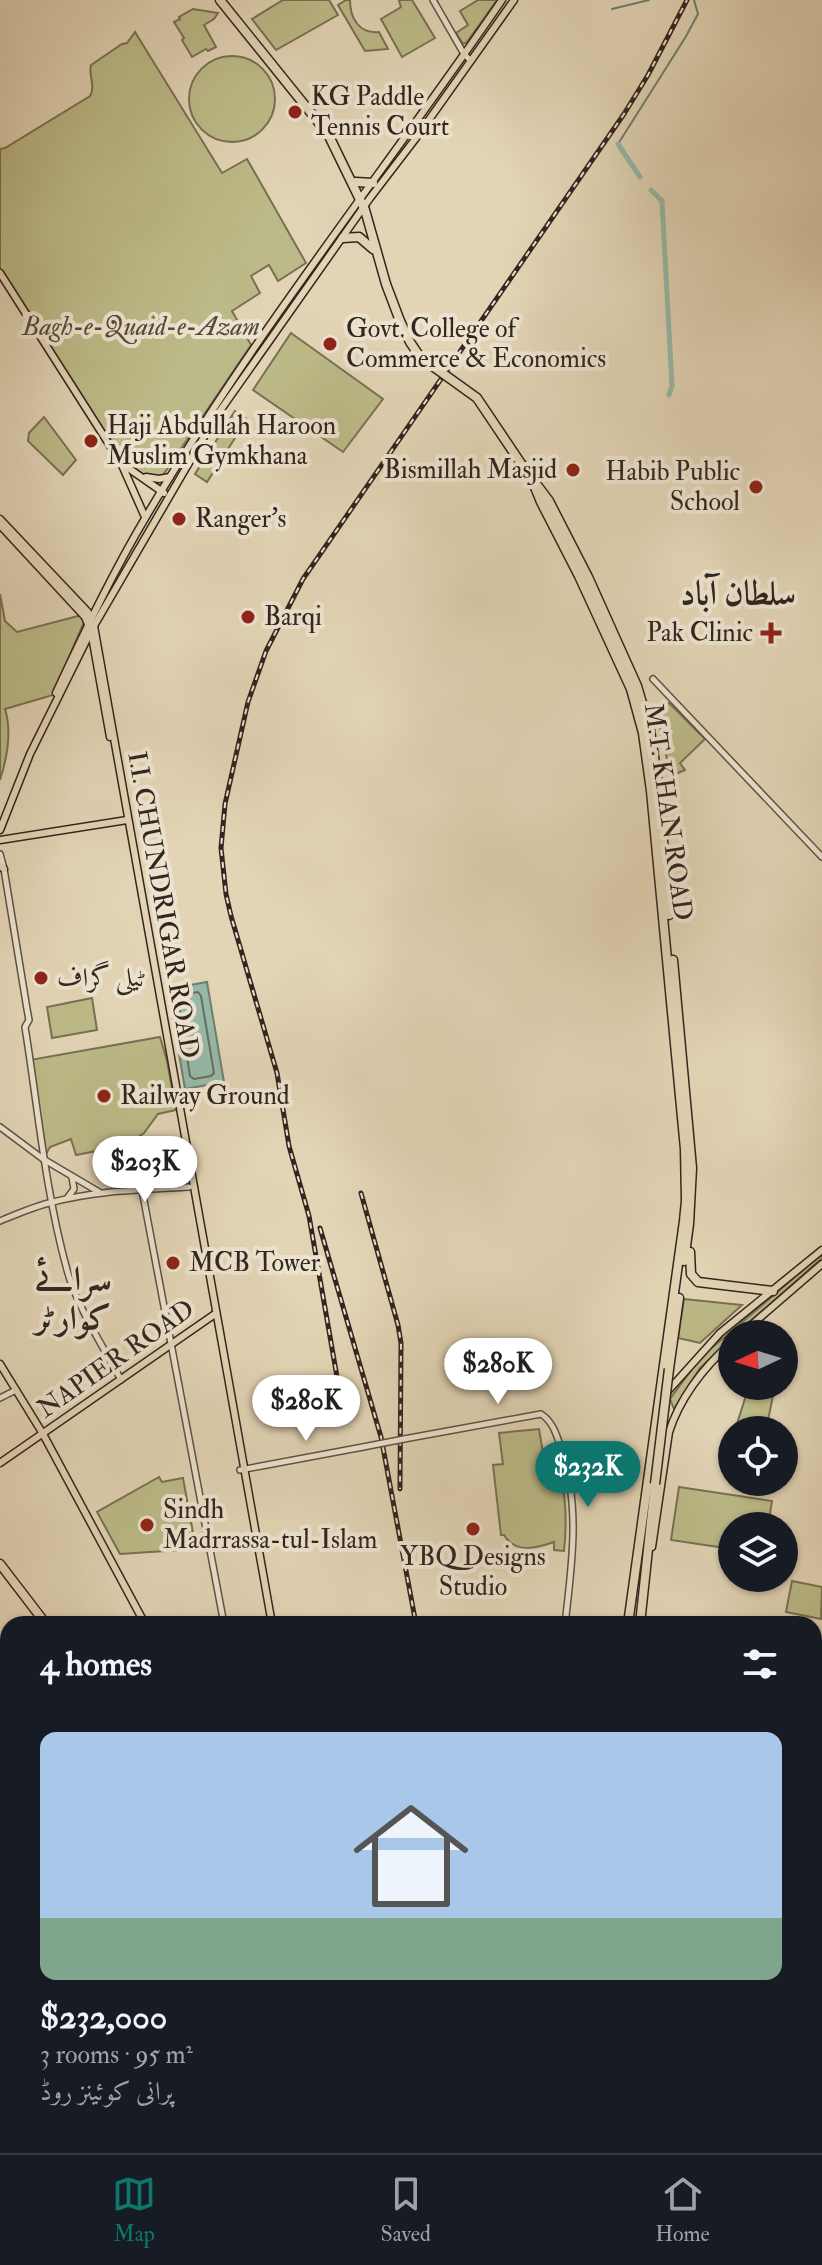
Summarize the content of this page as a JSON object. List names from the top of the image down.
{
  "streets": {
    "highway": ["M.T. KHAN ROAD"],
    "main road": ["I.I. CHUNDRIGAR ROAD", "NAPIER ROAD"]
  },
  "crossings": [
    ["I.I. CHUNDRIGAR ROAD", "NAPIER ROAD"]
  ],
  "districts": ["سلطان آباد", "سرائے کوارٹر"],
  "parks": ["Bagh-e-Quaid-e-Azam"],
  "places": {
    "other": [
      "KG Paddle Tennis Court",
      "Govt. College of Commerce & Economics",
      "Haji Abdullah Haroon Muslim Gymkhana",
      "Bismillah Masjid",
      "Habib Public School",
      "Ranger's",
      "Barqi",
      "ٹیلی گراف",
      "Railway Ground",
      "MCB Tower",
      "Sindh Madrrassa-tul-Islam",
      "YBQ Designs Studio"
    ],
    "health": ["Pak Clinic"]
  },
  "north": "left",
  "page": {
    "price": [
      "$203K",
      "$280K",
      "$280K",
      "$232K"
    ],
    "heading": "4 homes",
    "list": [
      {
        "name": "$232,000",
        "note": "3 rooms · 95 m² · پرانی کوئینز روڈ"
      }
    ],
    "tabs": ["Map", "Saved", "Home"]
  }
}
